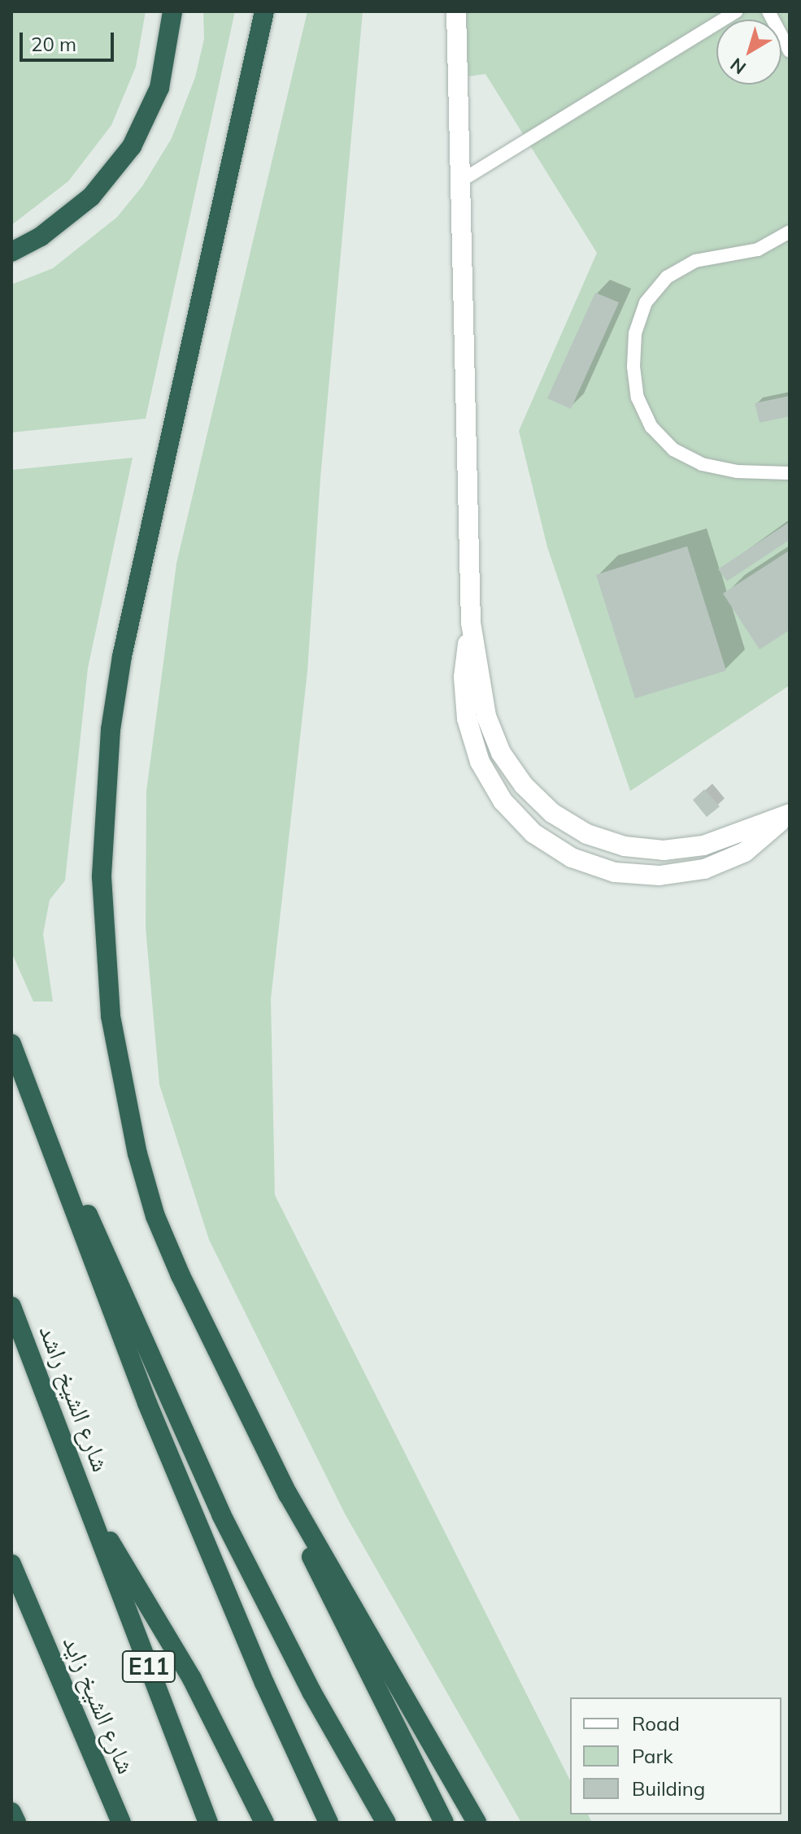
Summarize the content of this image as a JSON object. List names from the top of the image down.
{
  "streets": {
    "highway": ["شارع الشيخ راشد", "E11", "شارع الشيخ زايد"]
  },
  "crossings": [
    ["شارع الشيخ راشد", "E11"]
  ],
  "legend": ["Road", "Park", "Building"],
  "scale_bar": "20 m",
  "north": "bottom left"
}
